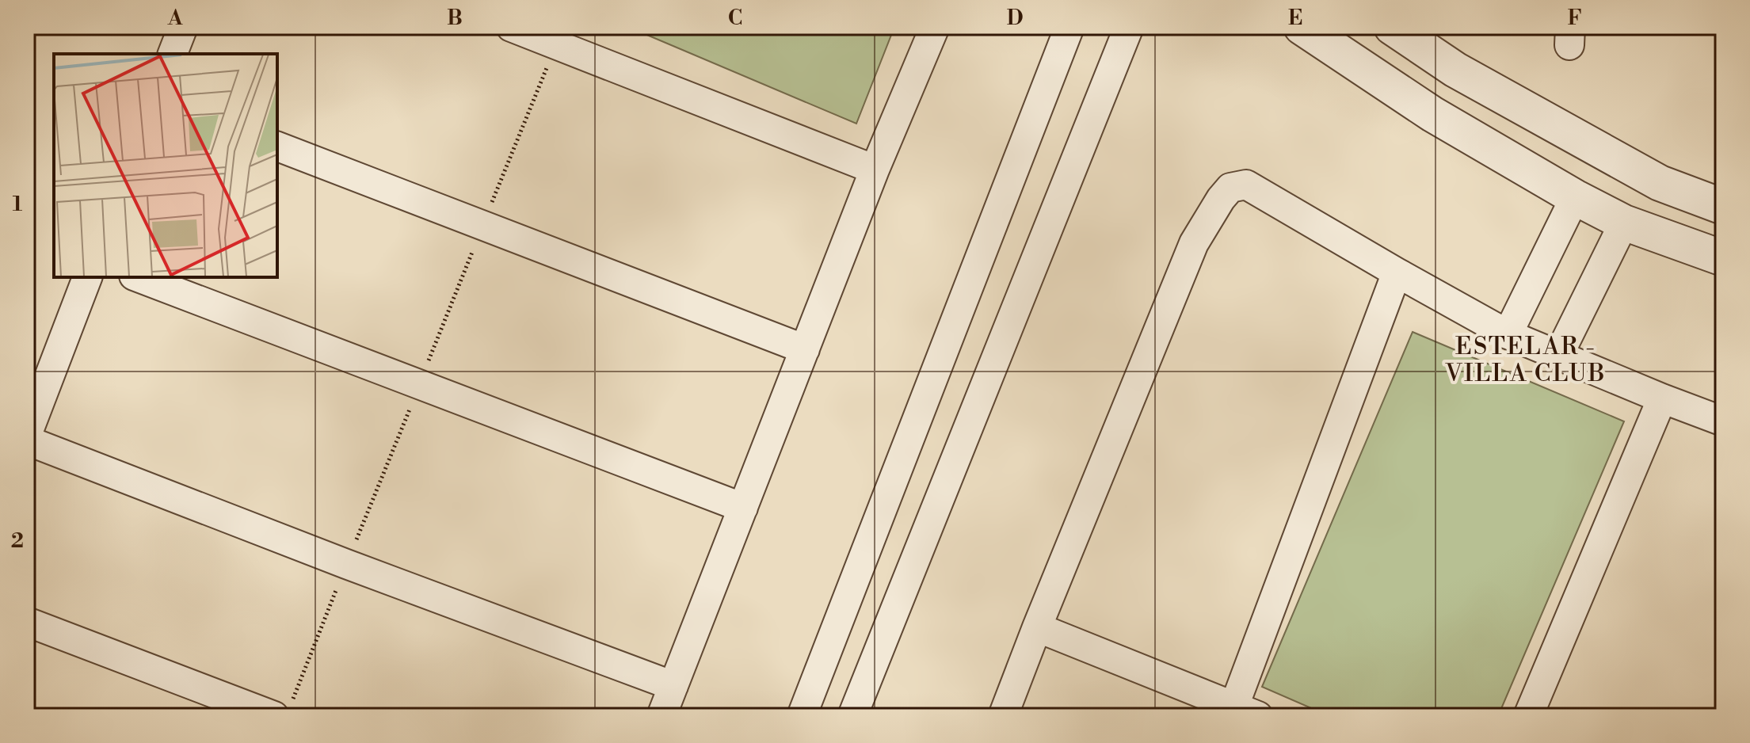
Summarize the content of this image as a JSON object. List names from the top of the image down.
{
  "districts": ["ESTELAR - VILLA CLUB"],
  "grid": {
    "columns": [
      "A",
      "B",
      "C",
      "D",
      "E",
      "F"
    ],
    "rows": ["1", "2"]
  }
}
